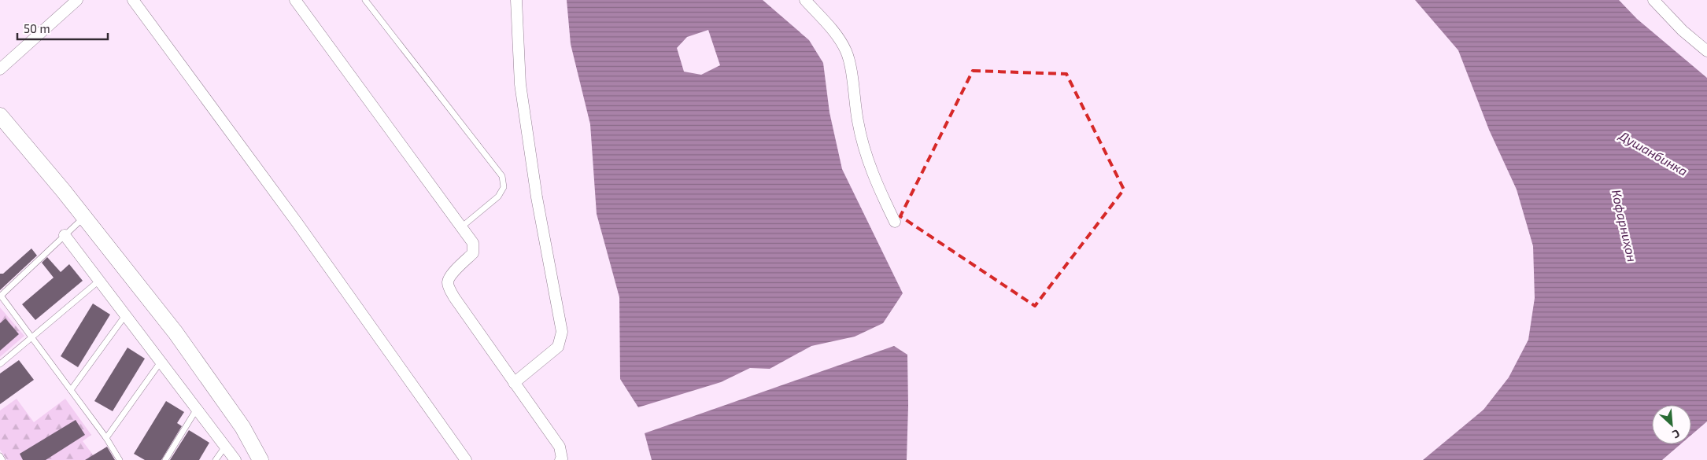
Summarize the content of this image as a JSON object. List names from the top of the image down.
{
  "water": ["Душанбинка", "Кофарниҳон"],
  "scale_bar": "50 m",
  "north": "bottom right"
}
